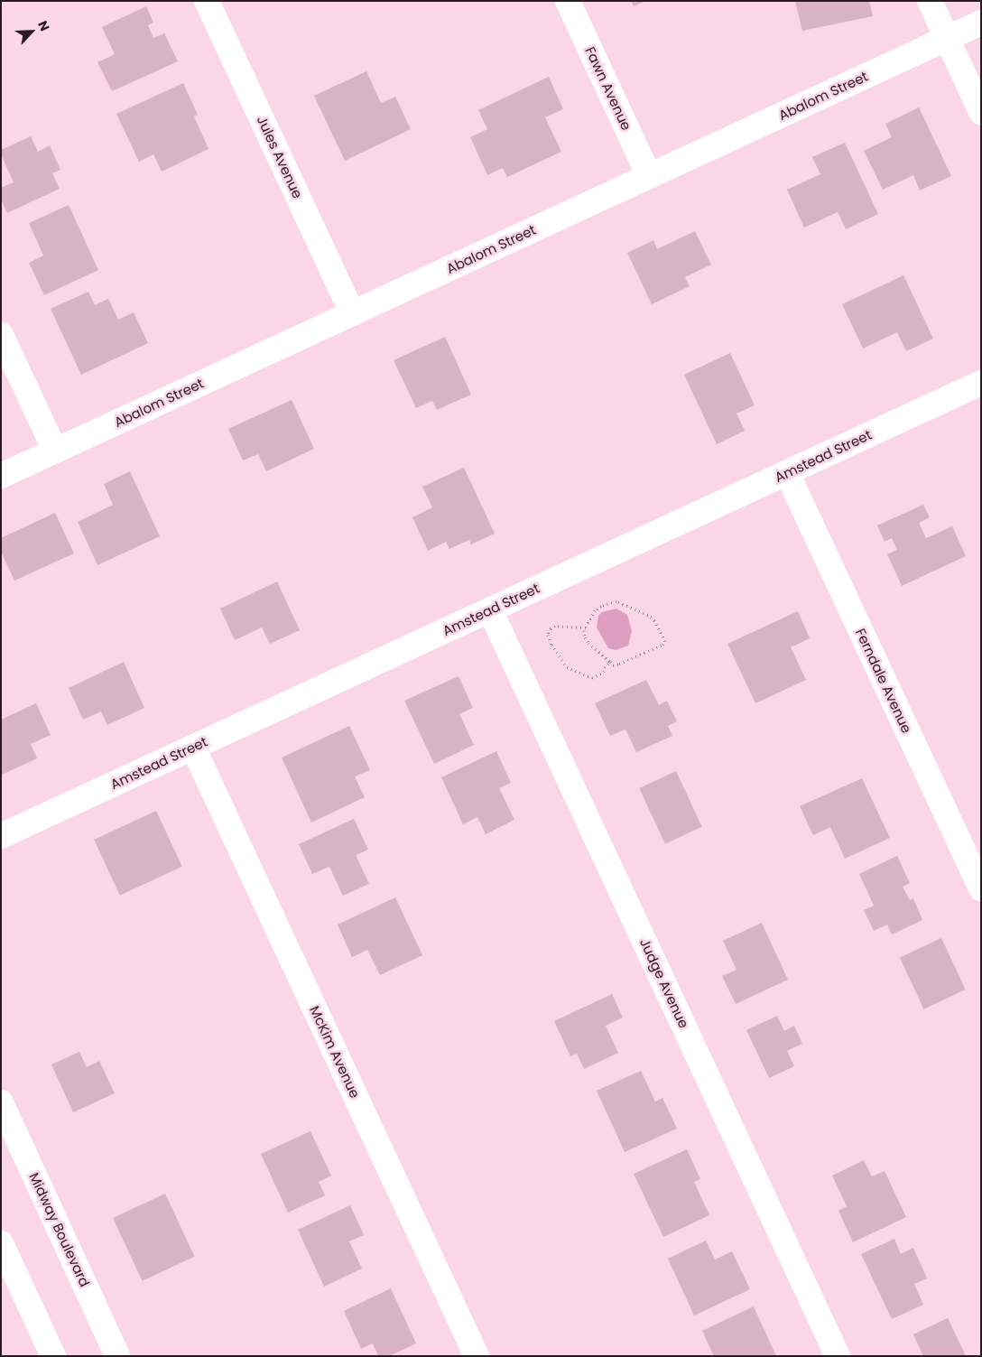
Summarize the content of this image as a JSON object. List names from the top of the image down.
{
  "streets": {
    "street": [
      "Fawn Avenue",
      "Abalom Street",
      "Jules Avenue",
      "Amstead Street",
      "Ferndale Avenue",
      "Judge Avenue",
      "McKim Avenue",
      "Midway Boulevard"
    ]
  },
  "crossings": [
    ["Fawn Avenue", "Abalom Street"],
    ["Abalom Street", "Jules Avenue"],
    ["Amstead Street", "Ferndale Avenue"],
    ["Amstead Street", "Judge Avenue"],
    ["Amstead Street", "McKim Avenue"]
  ],
  "north": "top right"
}
